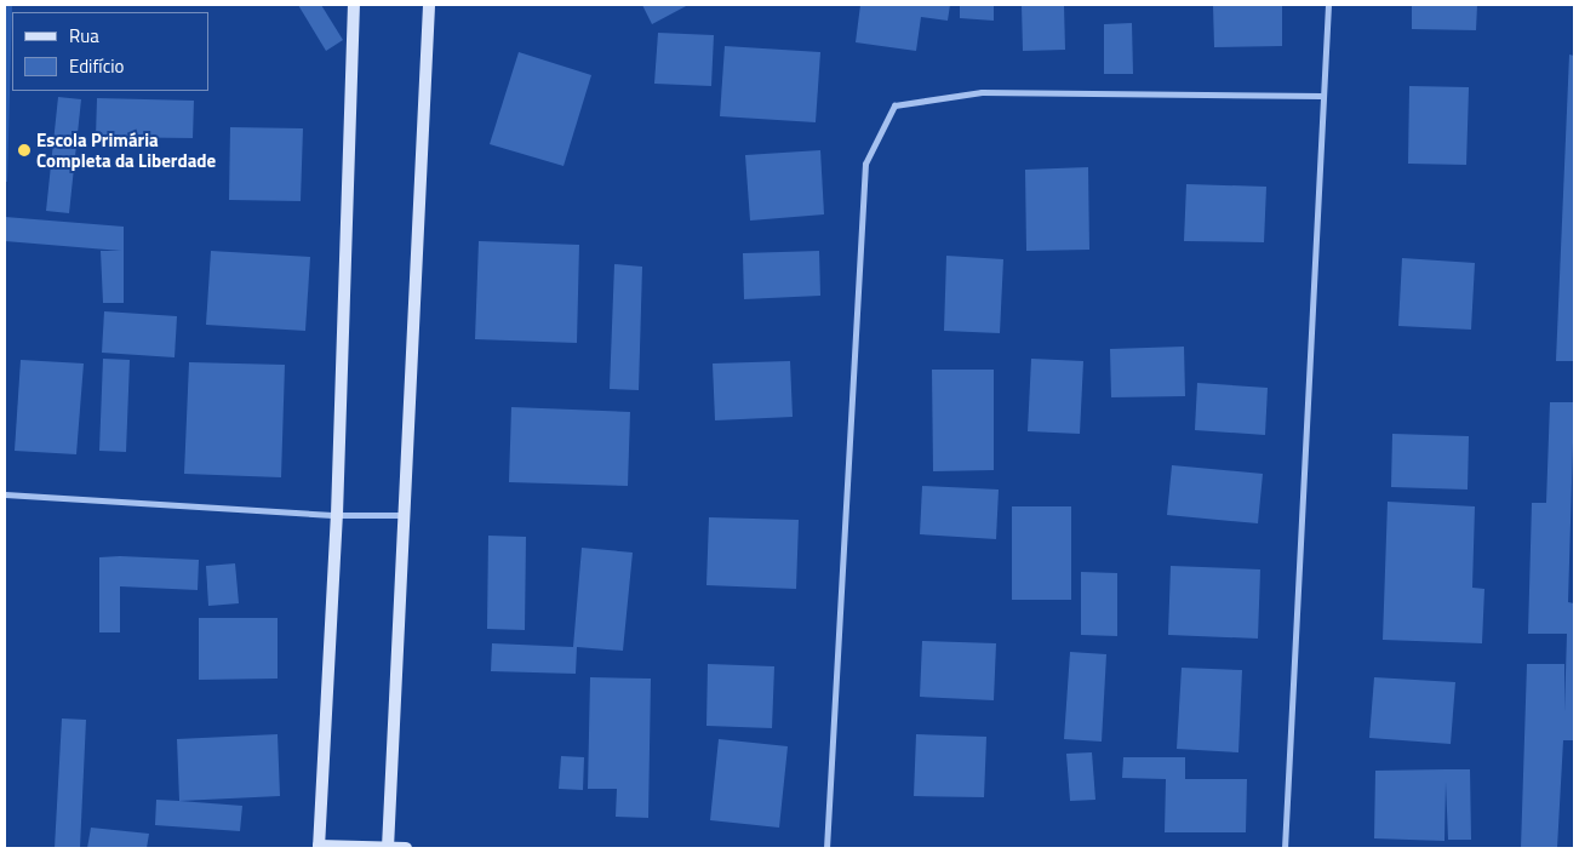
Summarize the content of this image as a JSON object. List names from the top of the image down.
{
  "places": ["Escola Primária Completa da Liberdade"],
  "legend": ["Rua", "Edifício"]
}
